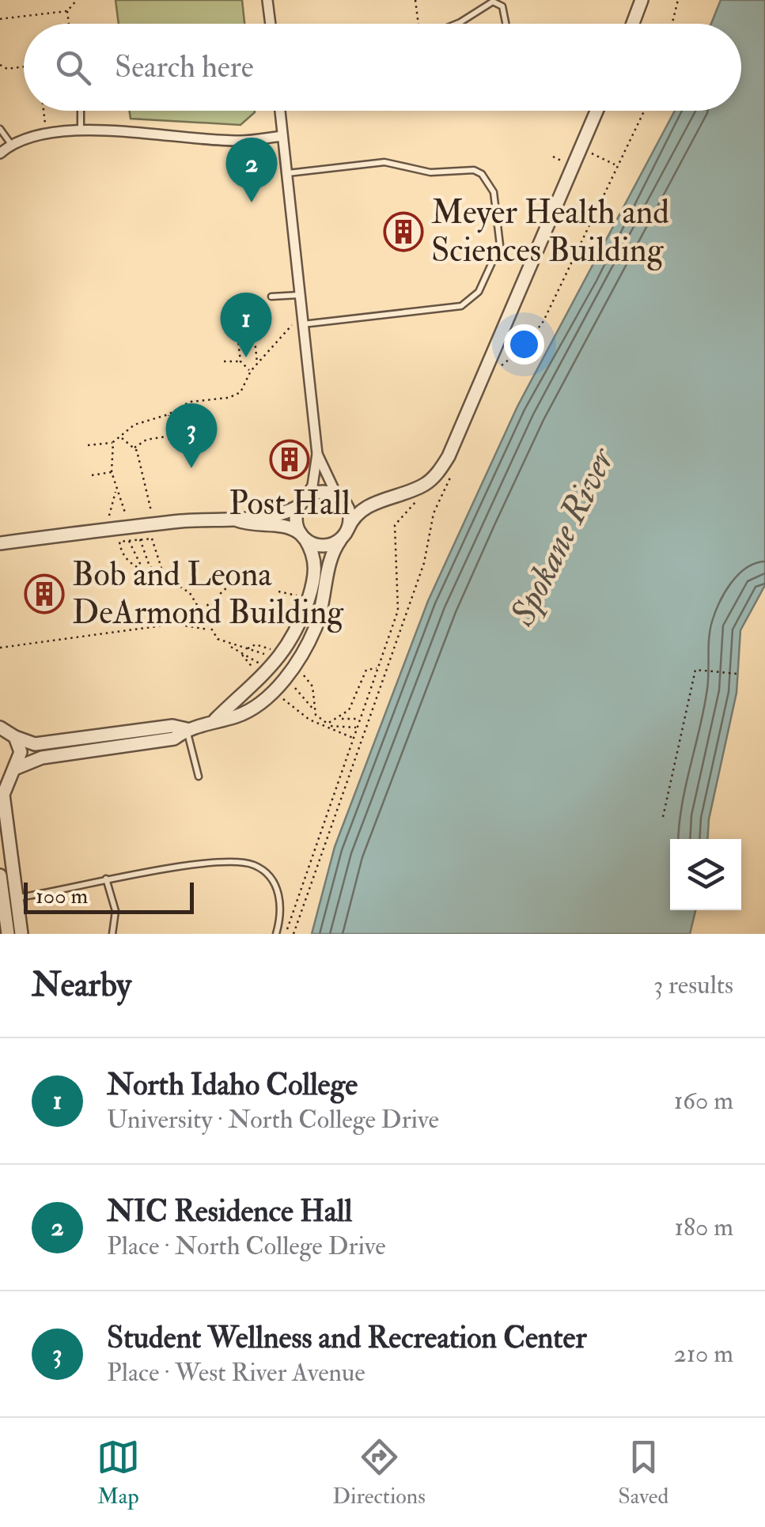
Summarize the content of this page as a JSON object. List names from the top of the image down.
{
  "water": ["Spokane River"],
  "places": {
    "building": ["Meyer Health and Sciences Building", "Post Hall", "Bob and Leona DeArmond Building"]
  },
  "scale_bar": "100 m",
  "page": {
    "search": "Search here",
    "pins": ["2", "1", "3"],
    "scale": "100 m",
    "heading": ["Nearby", "3 results"],
    "list": [
      {
        "mark": "1",
        "name": "North Idaho College",
        "note": "University · North College Drive",
        "value": "160 m"
      },
      {
        "mark": "2",
        "name": "NIC Residence Hall",
        "note": "Place · North College Drive",
        "value": "180 m"
      },
      {
        "mark": "3",
        "name": "Student Wellness and Recreation Center",
        "note": "Place · West River Avenue",
        "value": "210 m"
      }
    ],
    "nav": ["Map", "Directions", "Saved"]
  }
}
